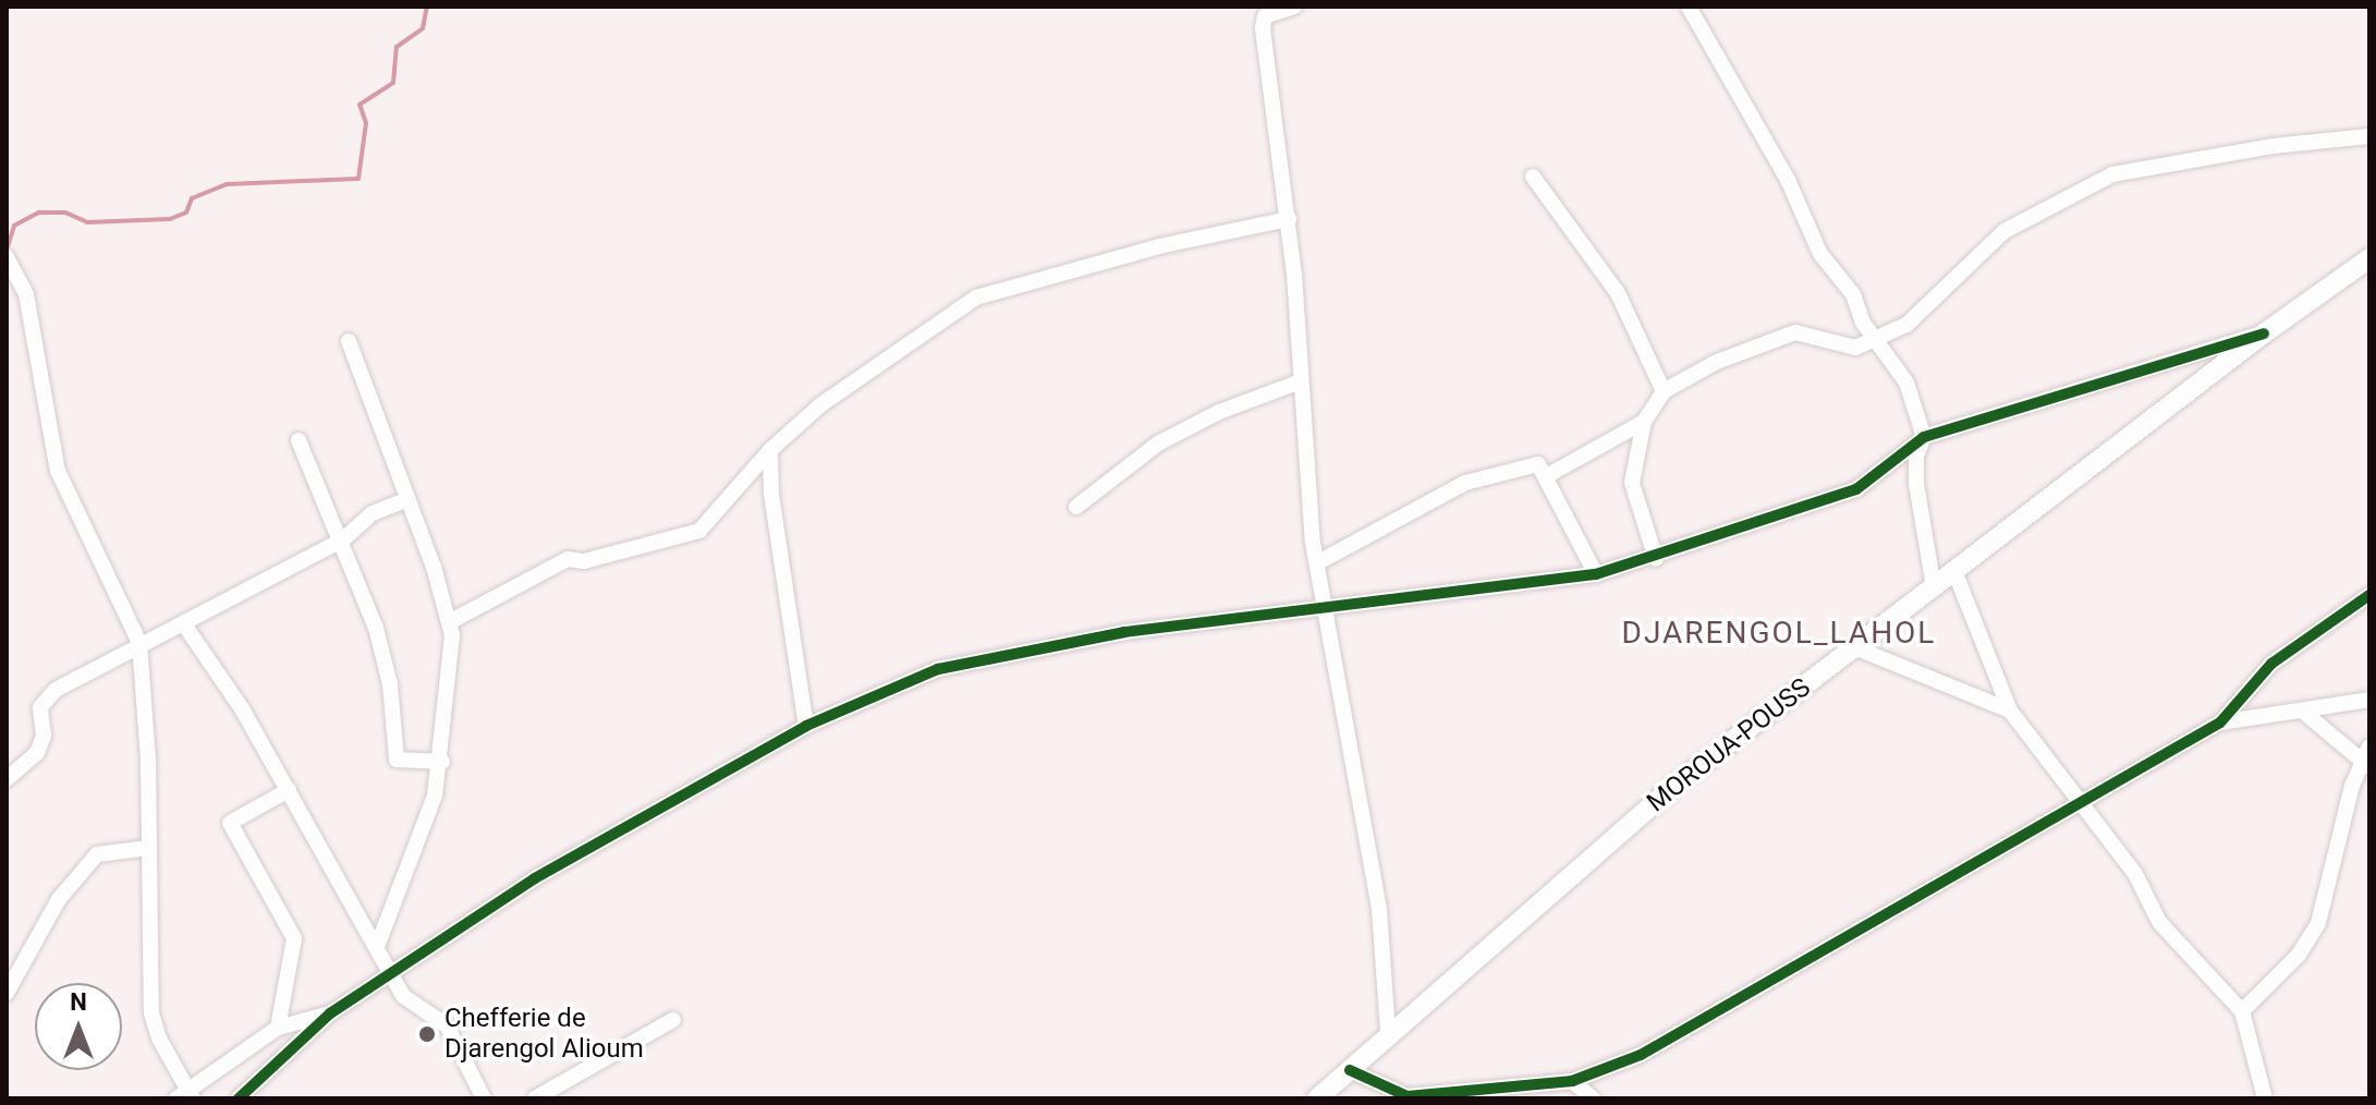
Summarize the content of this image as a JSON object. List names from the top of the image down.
{
  "streets": {
    "main road": ["MOROUA-POUSS"]
  },
  "districts": ["DJARENGOL_LAHOL"],
  "places": ["Chefferie de Djarengol Alioum"],
  "north": "top"
}
